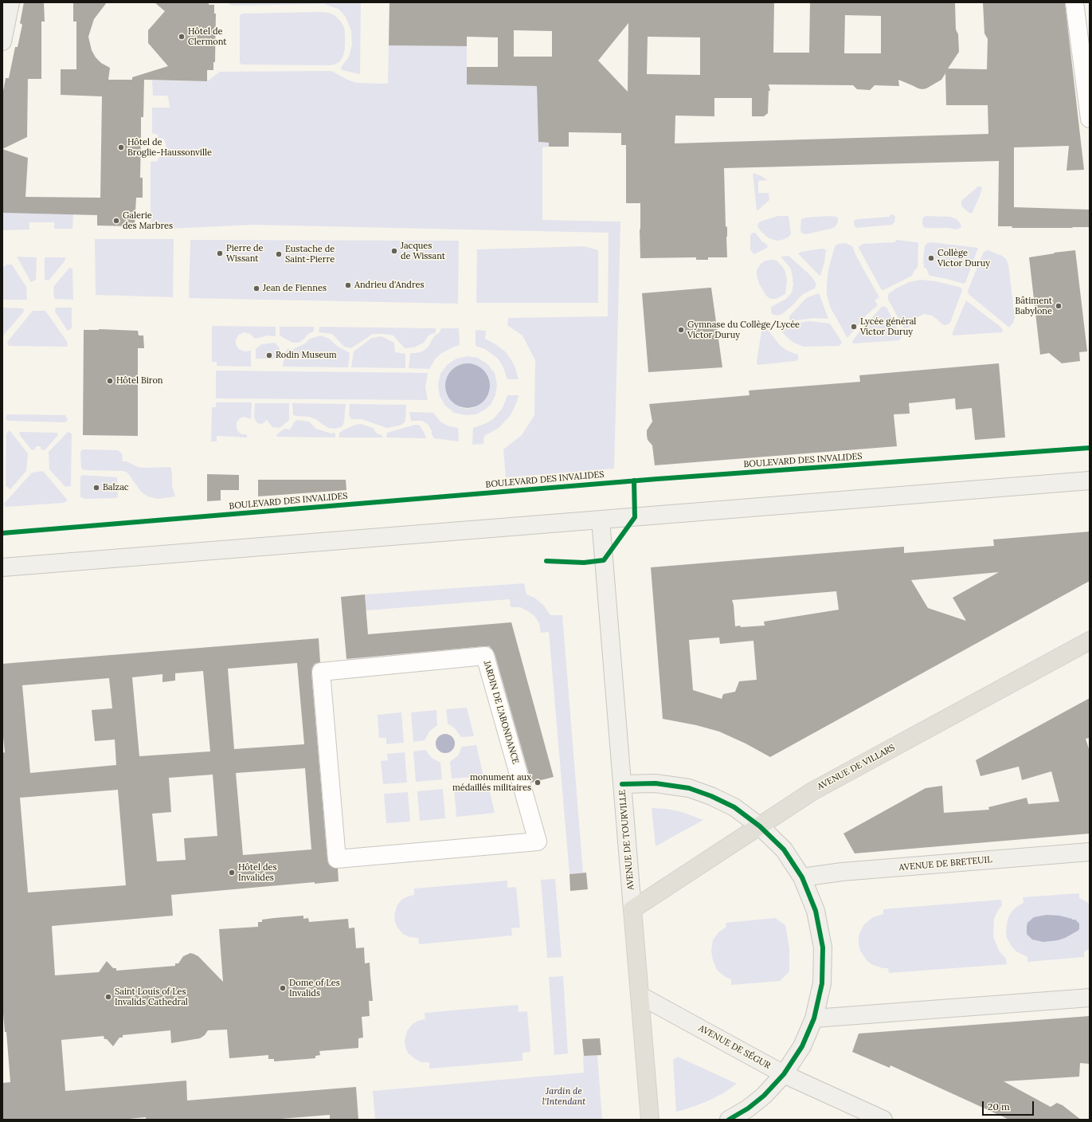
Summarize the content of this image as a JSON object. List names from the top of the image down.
{
  "streets": {
    "main road": [
      "AVENUE DE VILLARS",
      "AVENUE DE TOURVILLE",
      "AVENUE DE BRETEUIL",
      "AVENUE DE SÉGUR"
    ],
    "street": ["JARDIN DE L'ABONDANCE"],
    "cycle path": ["BOULEVARD DES INVALIDES"]
  },
  "crossings": [
    ["AVENUE DE VILLARS", "AVENUE DE TOURVILLE"],
    ["AVENUE DE TOURVILLE", "AVENUE DE SÉGUR"]
  ],
  "parks": ["Jardin de l'Intendant"],
  "places": [
    "Hôtel de Clermont",
    "Hôtel de Broglie-Haussonville",
    "Galerie des Marbres",
    "Jacques de Wissant",
    "Pierre de Wissant",
    "Eustache de Saint-Pierre",
    "Collège Victor Duruy",
    "Andrieu d'Andres",
    "Jean de Fiennes",
    "Bâtiment Babylone",
    "Lycée général Victor Duruy",
    "Gymnase du Collège/Lycée Victor Duruy",
    "Rodin Museum",
    "Hôtel Biron",
    "Balzac",
    "monument aux médaillés militaires",
    "Hôtel des Invalides",
    "Dome of Les Invalids",
    "Saint Louis of Les Invalids Cathedral"
  ],
  "scale_bar": "20 m"
}
